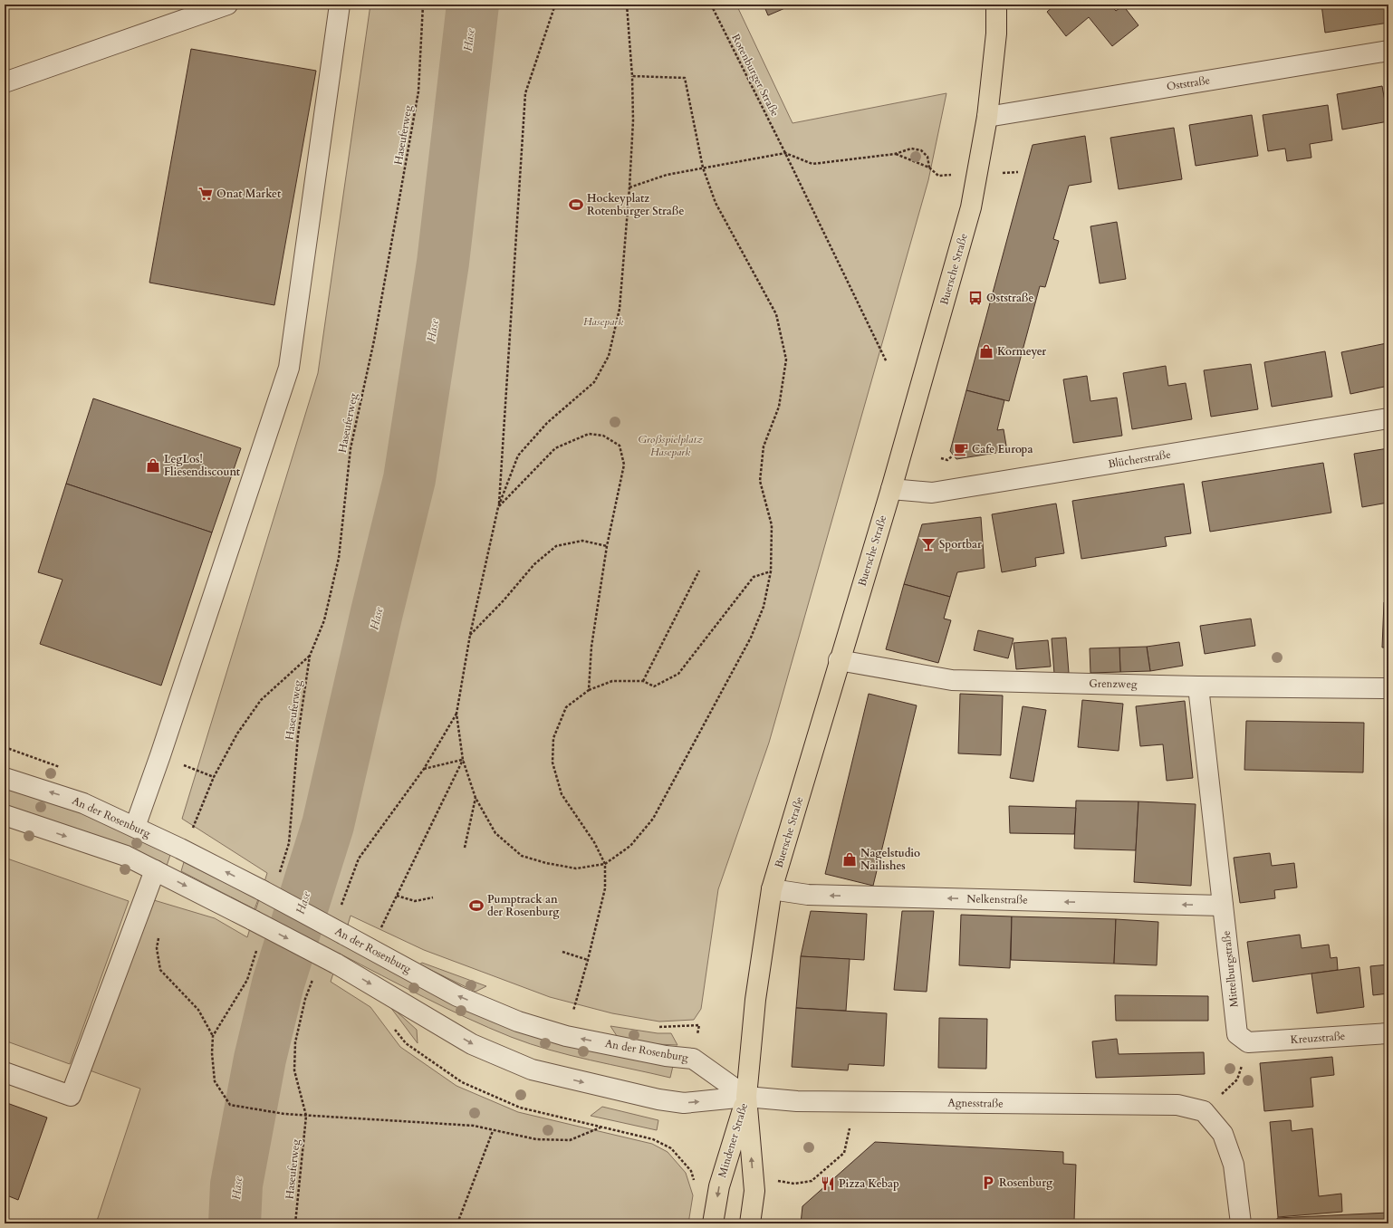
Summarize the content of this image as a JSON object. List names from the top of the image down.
{
  "streets": {
    "main road": ["Buersche Straße", "Mindener Straße"],
    "street": [
      "Oststraße",
      "Blücherstraße",
      "Grenzweg",
      "An der Rosenburg",
      "Nelkenstraße",
      "Mittelburgstraße",
      "Kreuzstraße",
      "Agnesstraße"
    ],
    "path": ["Rotenburger Straße", "Haseuferweg"]
  },
  "crossings": [
    ["Oststraße", "Buersche Straße"],
    ["Buersche Straße", "Blücherstraße"],
    ["Buersche Straße", "Grenzweg"],
    ["Buersche Straße", "An der Rosenburg"],
    ["Buersche Straße", "Nelkenstraße"],
    ["Buersche Straße", "Agnesstraße"],
    ["Buersche Straße", "Mindener Straße"],
    ["Grenzweg", "Mittelburgstraße"],
    ["An der Rosenburg", "Agnesstraße"],
    ["An der Rosenburg", "Mindener Straße"],
    ["Nelkenstraße", "Mittelburgstraße"],
    ["Mittelburgstraße", "Kreuzstraße"],
    ["Agnesstraße", "Mindener Straße"]
  ],
  "one_way": ["Nelkenstraße"],
  "water": ["Hase"],
  "parks": ["Hasepark", "Großspielplatz Hasepark"],
  "places": {
    "supermarket": ["Onat Market"],
    "sports": ["Hockeyplatz Rotenburger Straße", "Pumptrack an der Rosenburg"],
    "bus stop": ["Oststraße"],
    "shop": ["Kormeyer", "LegLos! Fliesendiscount", "Nagelstudio Nailishes"],
    "cafe": ["Cafe Europa"],
    "bar": ["Sportbar"],
    "parking": ["Rosenburg"],
    "restaurant": ["Pizza Kebap"]
  }
}
